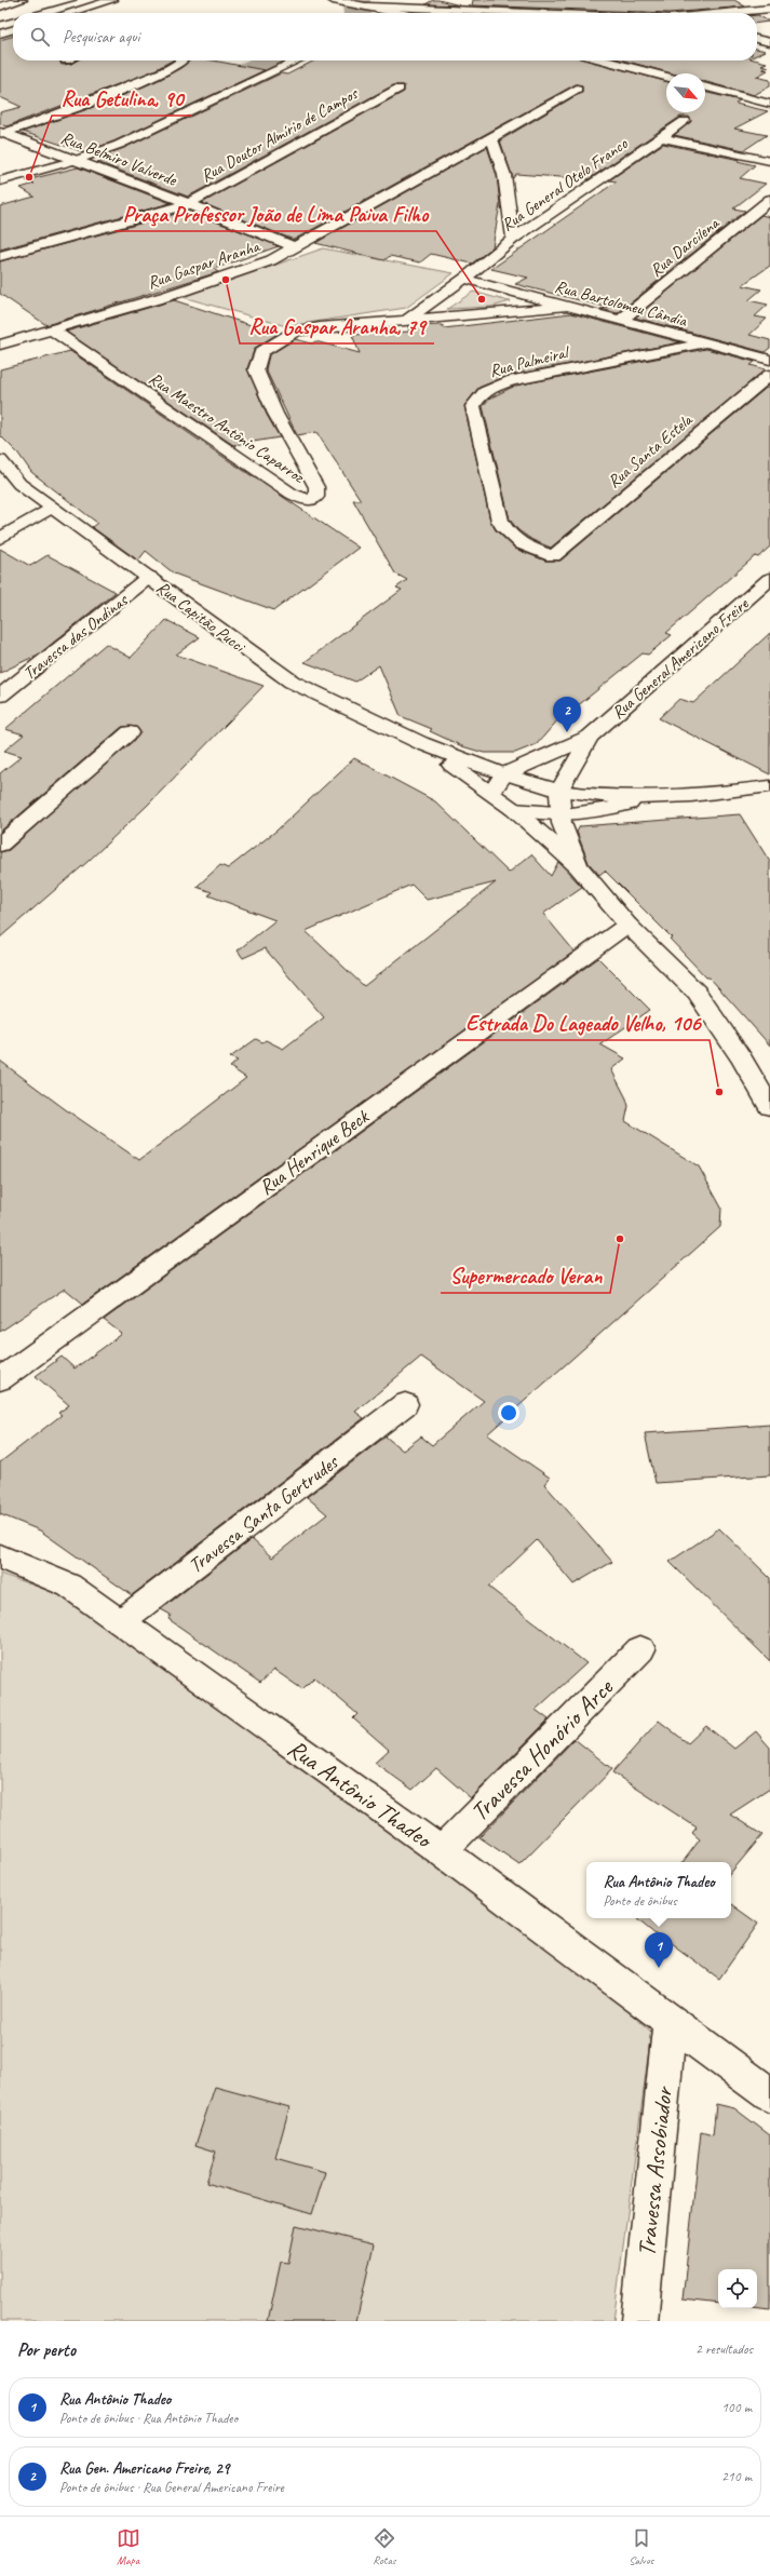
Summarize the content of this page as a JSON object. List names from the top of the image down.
{
  "streets": {
    "street": [
      "Rua Doutor Almírio de Campos",
      "Rua Belmiro Valverde",
      "Rua General Otelo Franco",
      "Rua Darcilena",
      "Rua Gaspar Aranha",
      "Rua Bartolomeu Cândia",
      "Rua Palmeiral",
      "Rua Maestro Antônio Caparroz",
      "Rua Santa Estela",
      "Rua Capitão Pucci",
      "Travessa das Ondinas",
      "Rua General Americano Freire",
      "Rua Henrique Beck",
      "Travessa Santa Gertrudes",
      "Travessa Honório Arce",
      "Rua Antônio Thadeo",
      "Travessa Assobiador"
    ]
  },
  "crossings": [
    ["Rua Doutor Almírio de Campos", "Rua Belmiro Valverde"],
    ["Rua Belmiro Valverde", "Rua Gaspar Aranha"],
    ["Rua General Otelo Franco", "Rua Bartolomeu Cândia"],
    ["Rua General Otelo Franco", "Rua Maestro Antônio Caparroz"],
    ["Rua Darcilena", "Rua Bartolomeu Cândia"],
    ["Rua Gaspar Aranha", "Rua Maestro Antônio Caparroz"],
    ["Rua Bartolomeu Cândia", "Rua Palmeiral"],
    ["Rua Bartolomeu Cândia", "Rua Maestro Antônio Caparroz"],
    ["Rua Palmeiral", "Rua Santa Estela"],
    ["Rua Capitão Pucci", "Travessa das Ondinas"],
    ["Rua Capitão Pucci", "Rua General Americano Freire"],
    ["Travessa Santa Gertrudes", "Rua Antônio Thadeo"],
    ["Travessa Honório Arce", "Rua Antônio Thadeo"],
    ["Rua Antônio Thadeo", "Travessa Assobiador"]
  ],
  "places": [
    "Rua Getulina, 90",
    "Rua Gaspar Aranha, 79",
    "Praça Professor João de Lima Paiva Filho",
    "Estrada Do Lageado Velho, 106",
    "Supermercado Veran"
  ],
  "north": "bottom right",
  "page": {
    "search": "Pesquisar aqui",
    "pins": ["2", "1"],
    "popup": ["Rua Antônio Thadeo", "Ponto de ônibus"],
    "heading": ["Por perto", "2 resultados"],
    "list": [
      {
        "mark": "1",
        "name": "Rua Antônio Thadeo",
        "note": "Ponto de ônibus · Rua Antônio Thadeo",
        "value": "100 m"
      },
      {
        "mark": "2",
        "name": "Rua Gen. Americano Freire, 29",
        "note": "Ponto de ônibus · Rua General Americano Freire",
        "value": "210 m"
      }
    ],
    "nav": ["Mapa", "Rotas", "Salvos"]
  }
}
